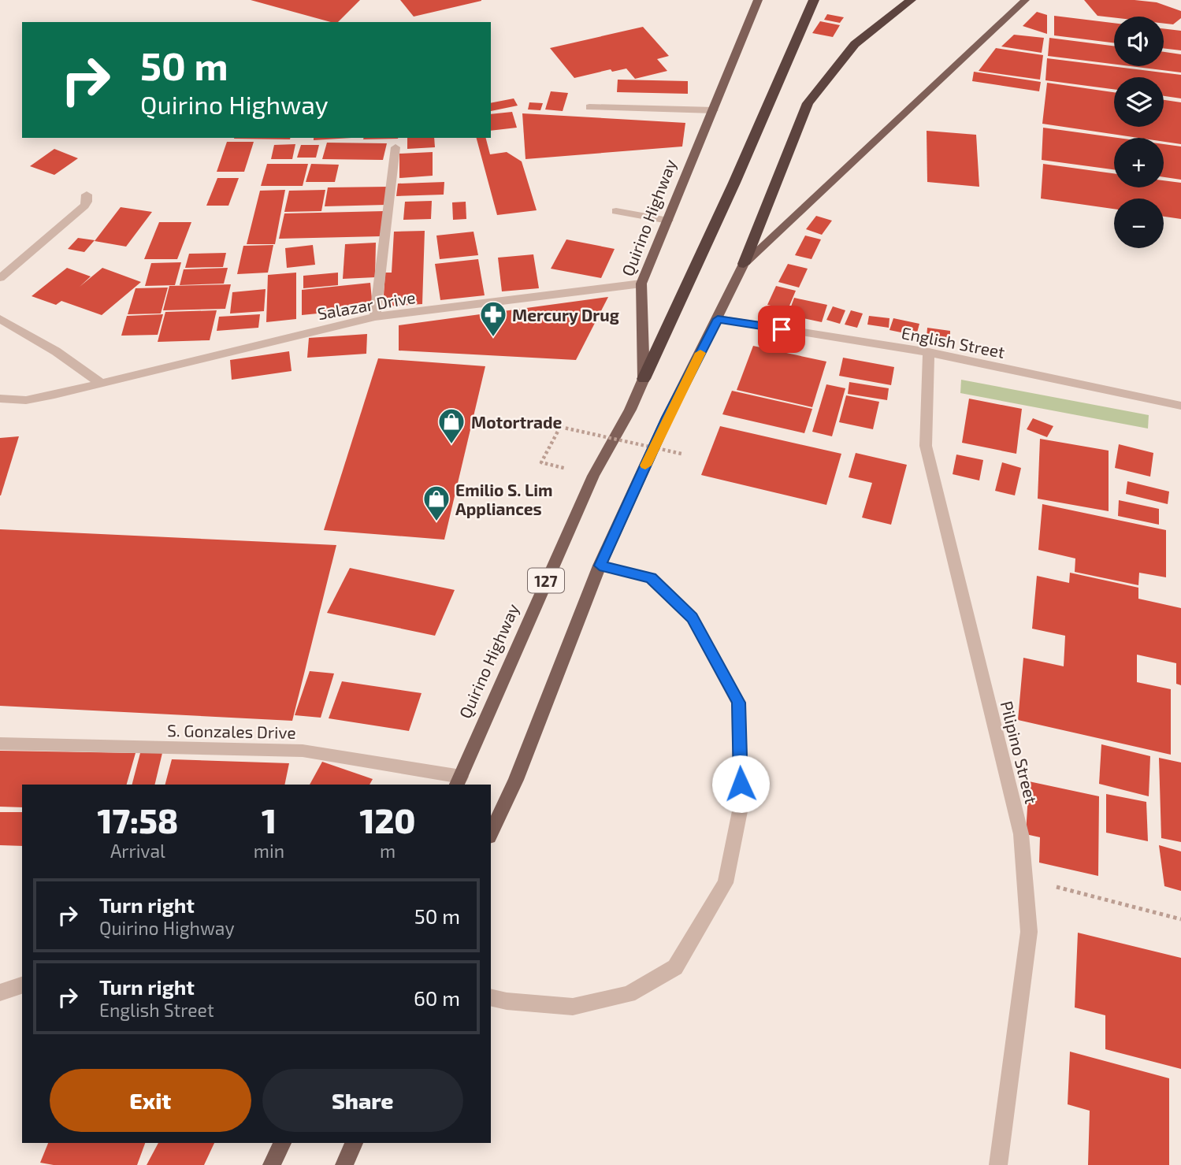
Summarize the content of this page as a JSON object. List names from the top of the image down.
{
  "streets": {
    "main road": ["Quirino Highway", "127"],
    "street": [
      "Salazar Drive",
      "English Street",
      "S. Gonzales Drive",
      "Pilipino Street"
    ]
  },
  "crossings": [
    ["Quirino Highway", "Salazar Drive"],
    ["Quirino Highway", "S. Gonzales Drive"],
    ["English Street", "127"],
    ["English Street", "Pilipino Street"]
  ],
  "places": {
    "pharmacy": ["Mercury Drug"],
    "shop": ["Motortrade", "Emilio S. Lim Appliances"]
  },
  "page": {
    "map_buttons": ["+", "−"],
    "turn": ["50 m", "Quirino Highway"],
    "eta": [
      "17:58",
      "Arrival",
      "1",
      "min",
      "120",
      "m"
    ],
    "list": [
      {
        "name": "Turn right",
        "note": "Quirino Highway",
        "value": "50 m"
      },
      {
        "name": "Turn right",
        "note": "English Street",
        "value": "60 m"
      }
    ],
    "buttons": ["Exit", "Share"]
  }
}
